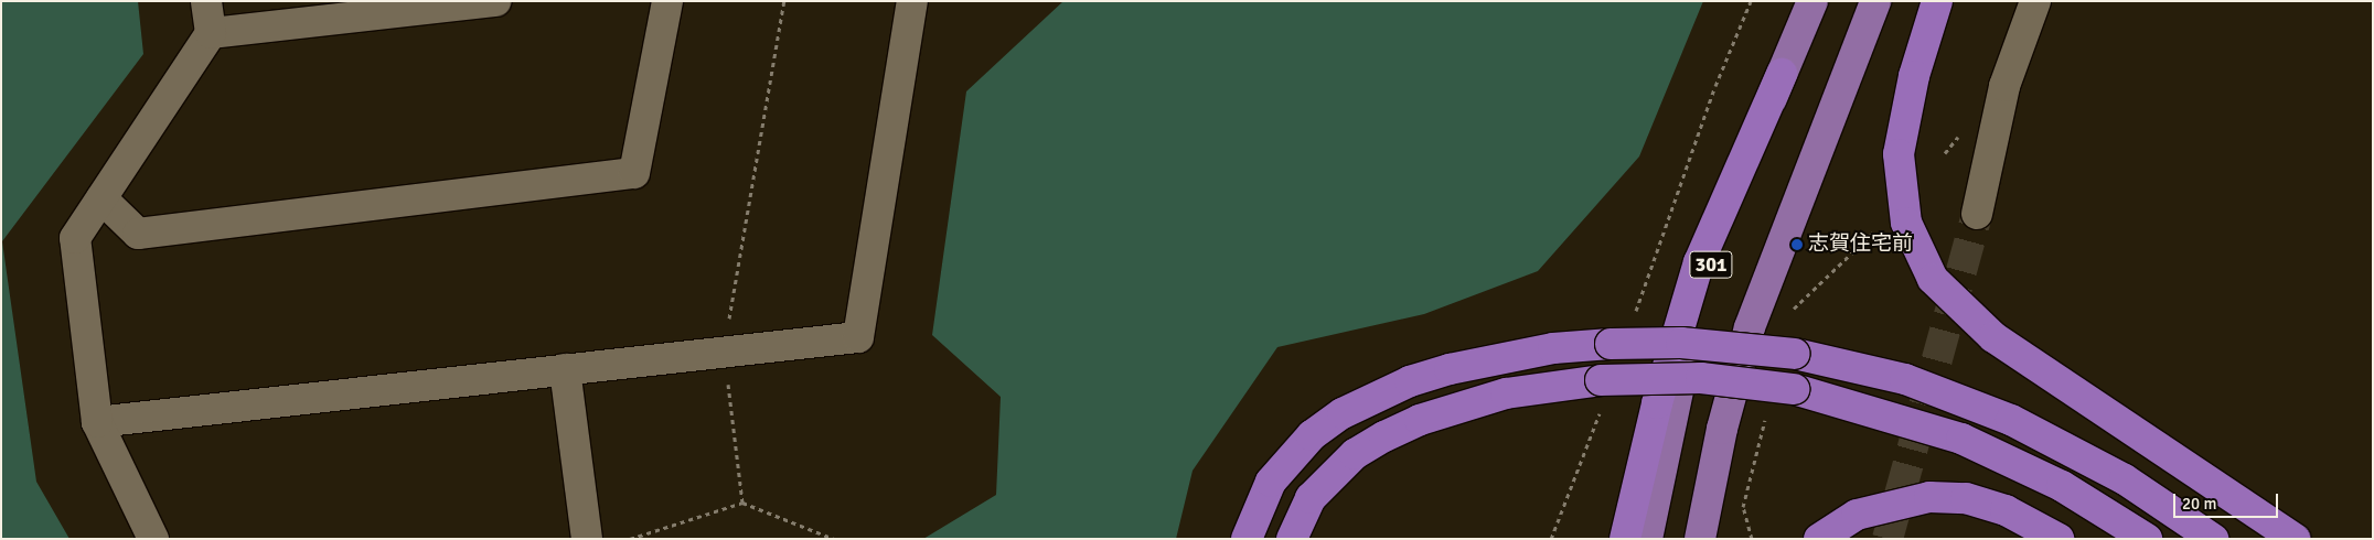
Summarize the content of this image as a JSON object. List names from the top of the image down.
{
  "streets": {
    "highway": ["301"]
  },
  "places": ["志賀住宅前"],
  "scale_bar": "20 m"
}
